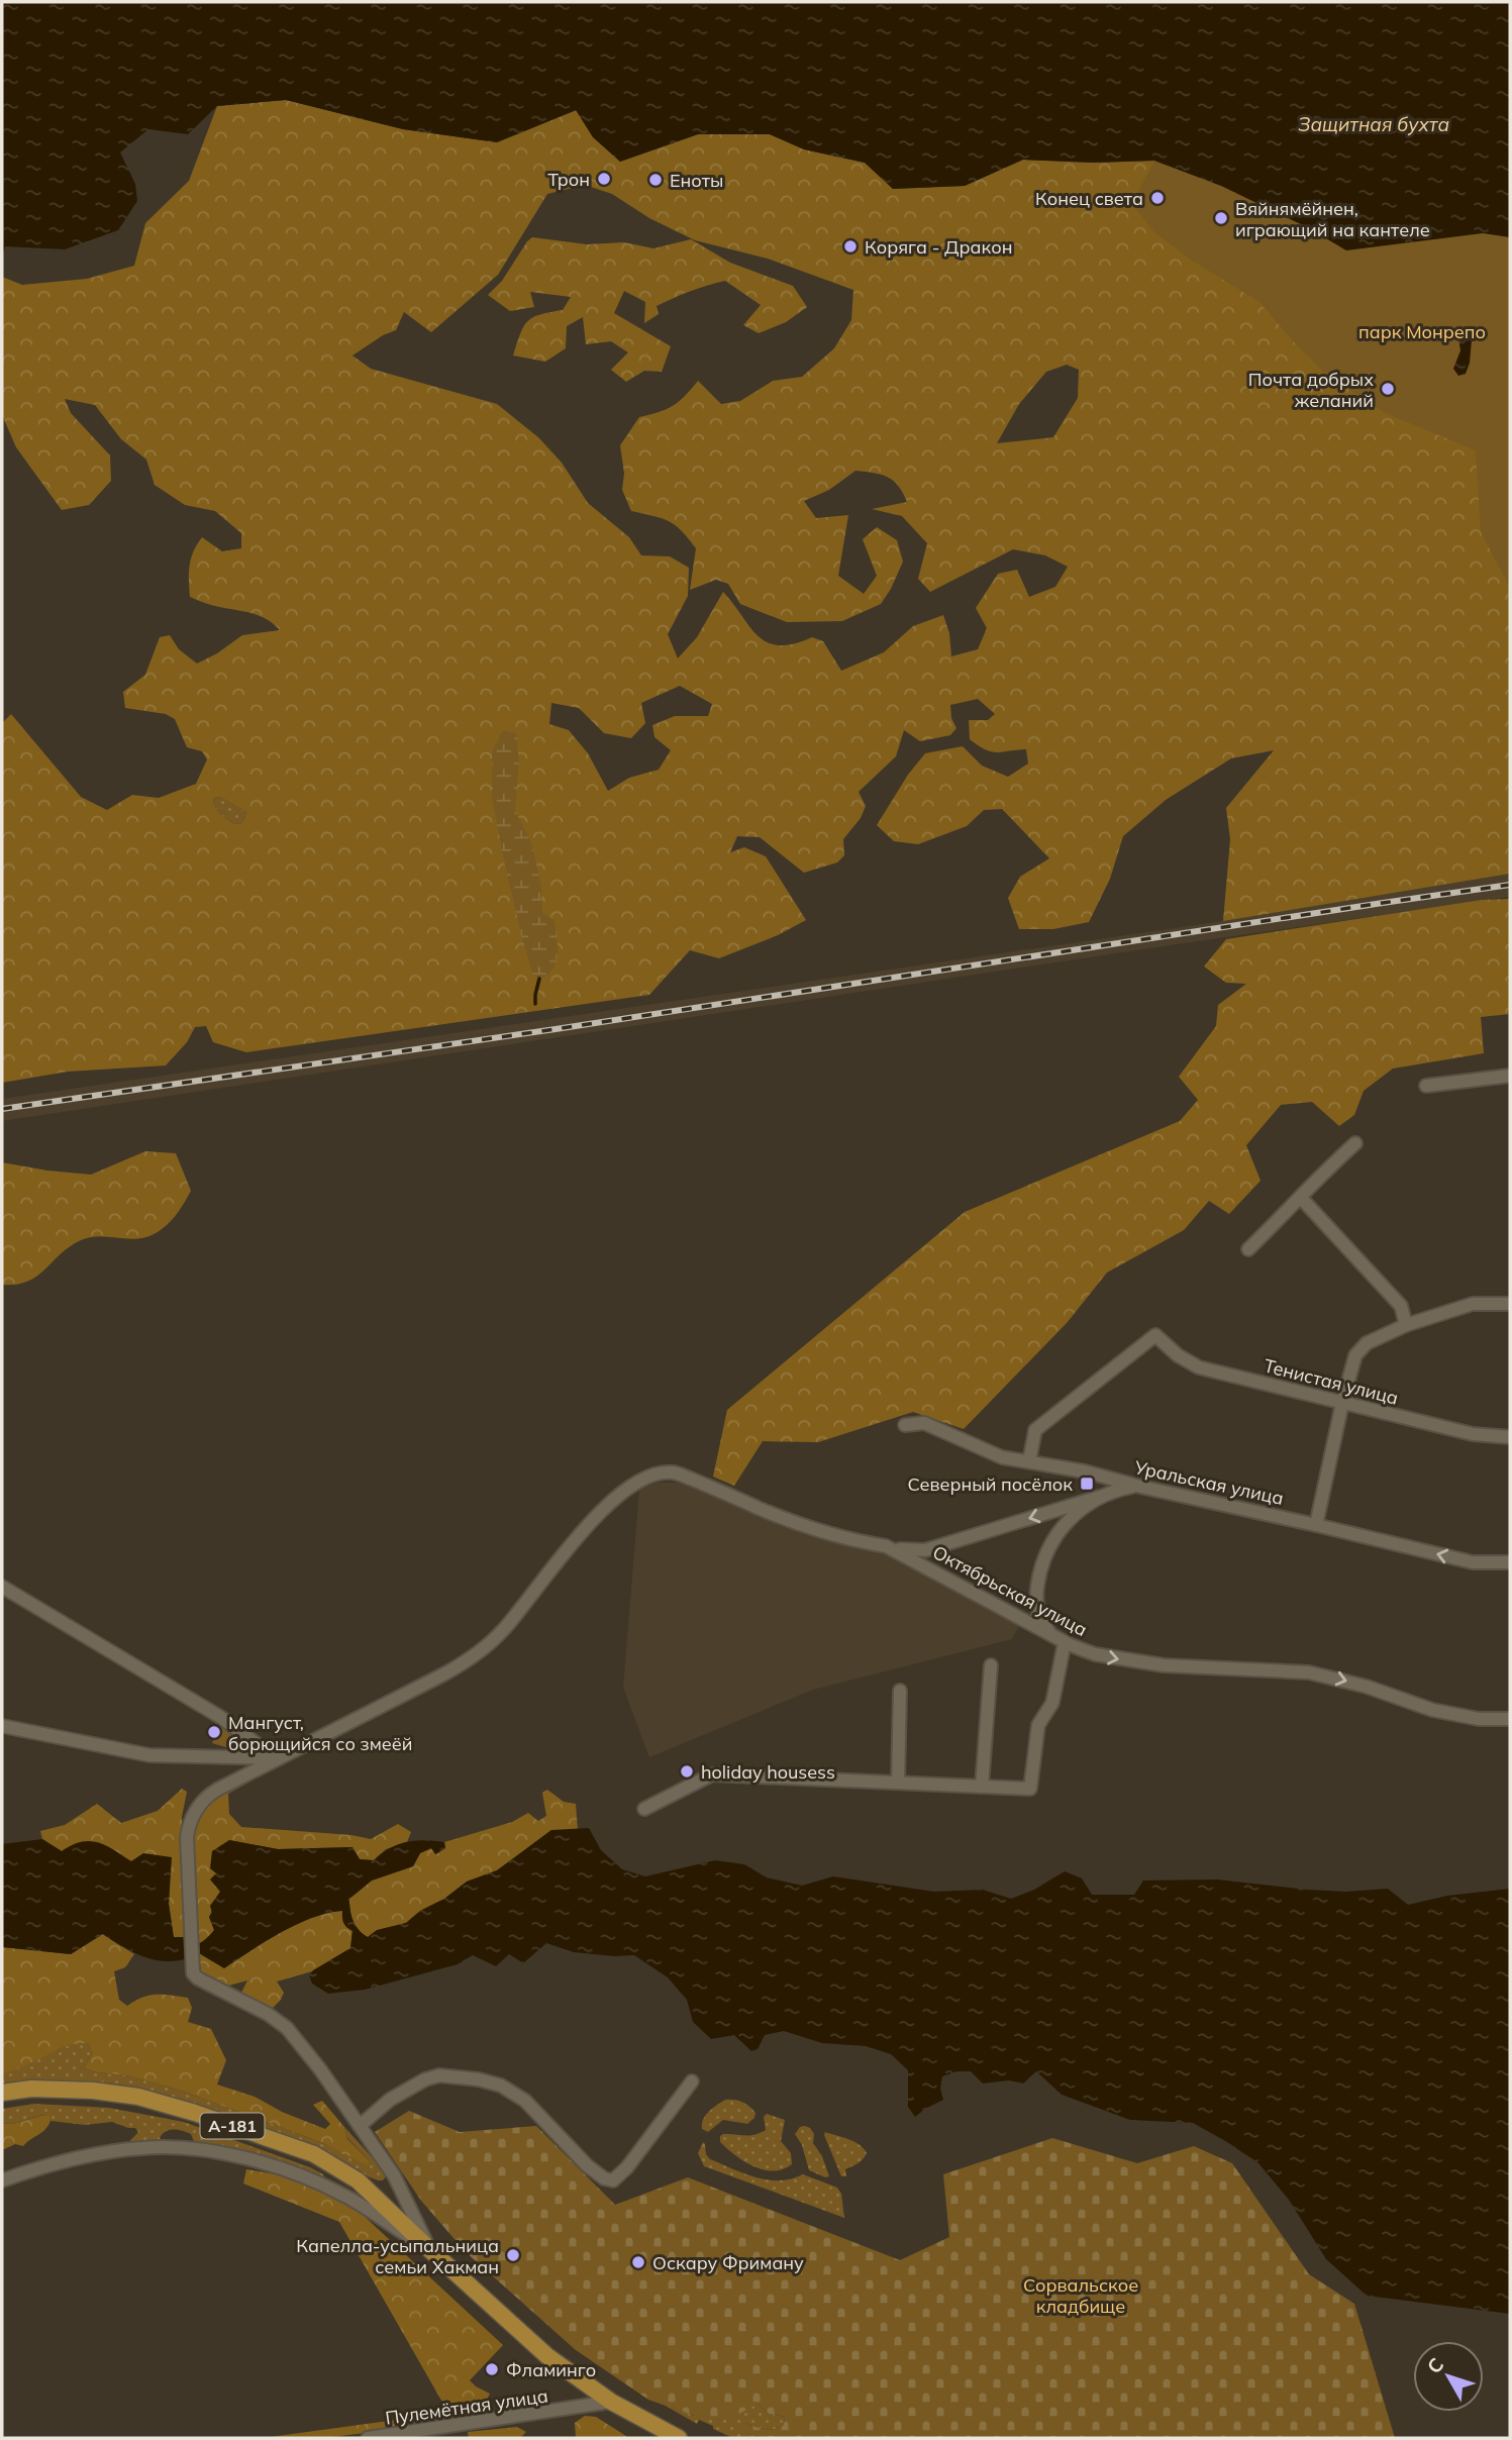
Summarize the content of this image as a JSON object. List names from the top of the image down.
{
  "streets": {
    "main road": ["А-181"],
    "street": [
      "Тенистая улица",
      "Уральская улица",
      "Октябрьская улица",
      "Пулемётная улица"
    ]
  },
  "crossings": [
    ["Тенистая улица", "Уральская улица"],
    ["А-181", "Пулемётная улица"]
  ],
  "water": ["Защитная бухта"],
  "parks": ["парк Монрепо", "Сорвальское кладбище"],
  "places": {
    "other": [
      "Трон",
      "Еноты",
      "Конец света",
      "Вяйнямёйнен, играющий на кантеле",
      "Коряга - Дракон",
      "Почта добрых желаний",
      "Мангуст, борющийся со змеёй",
      "holiday housess",
      "Капелла-усыпальница семьи Хакман",
      "Оскару Фриману",
      "Фламинго"
    ],
    "transit": ["Северный посёлок"]
  },
  "north": "top left"
}
